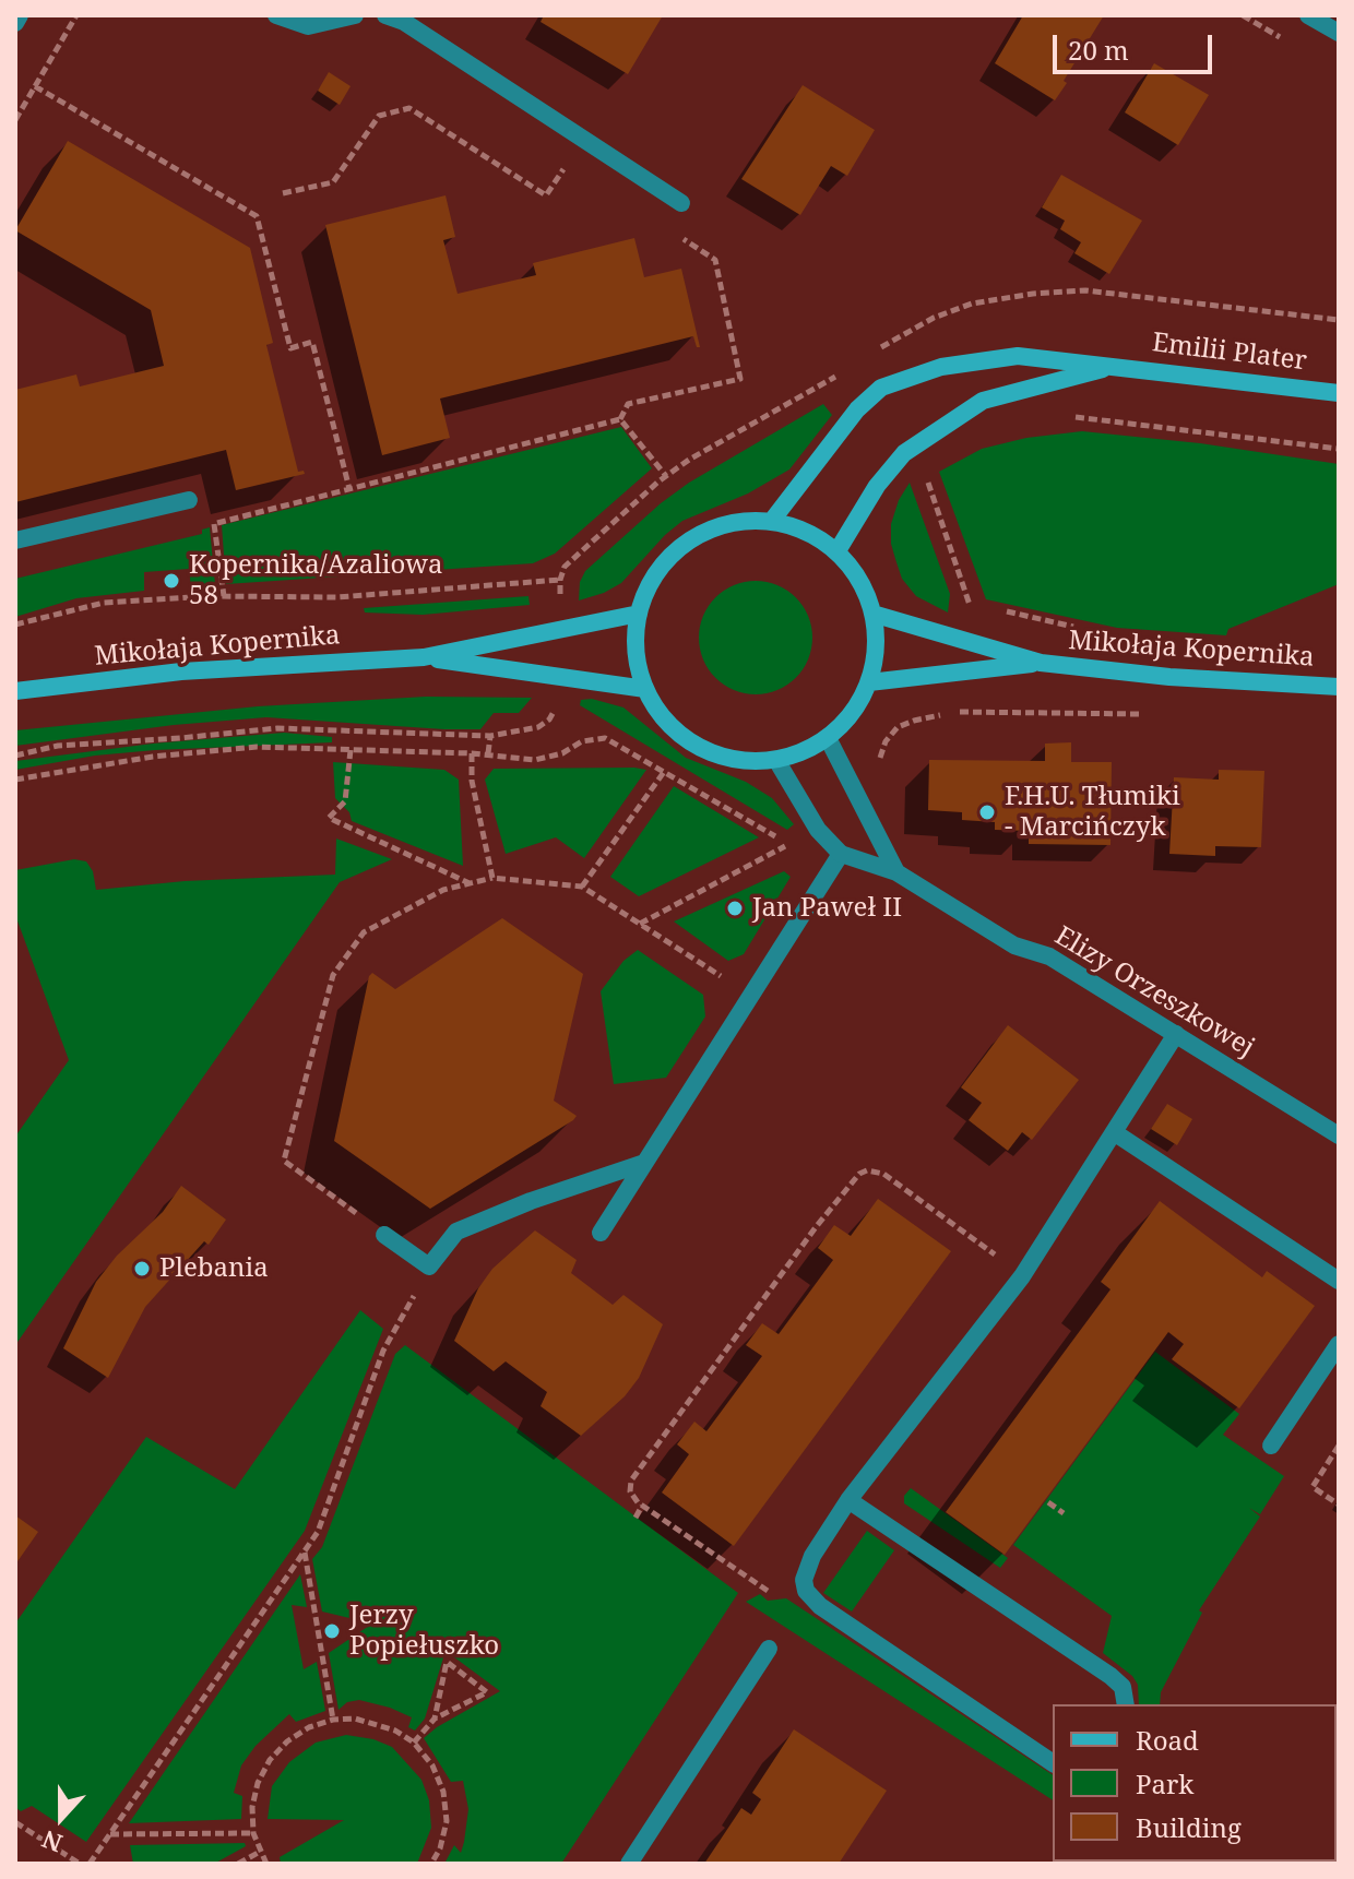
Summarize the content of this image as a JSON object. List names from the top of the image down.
{
  "streets": {
    "street": ["Emilii Plater", "Mikołaja Kopernika", "Elizy Orzeszkowej"]
  },
  "crossings": [
    ["Emilii Plater", "Mikołaja Kopernika"]
  ],
  "places": [
    "Kopernika/Azaliowa 58",
    "F.H.U. Tłumiki - Marcińczyk",
    "Jan Paweł II",
    "Plebania",
    "Jerzy Popiełuszko"
  ],
  "legend": ["Road", "Park", "Building"],
  "scale_bar": "20 m",
  "north": "bottom"
}
